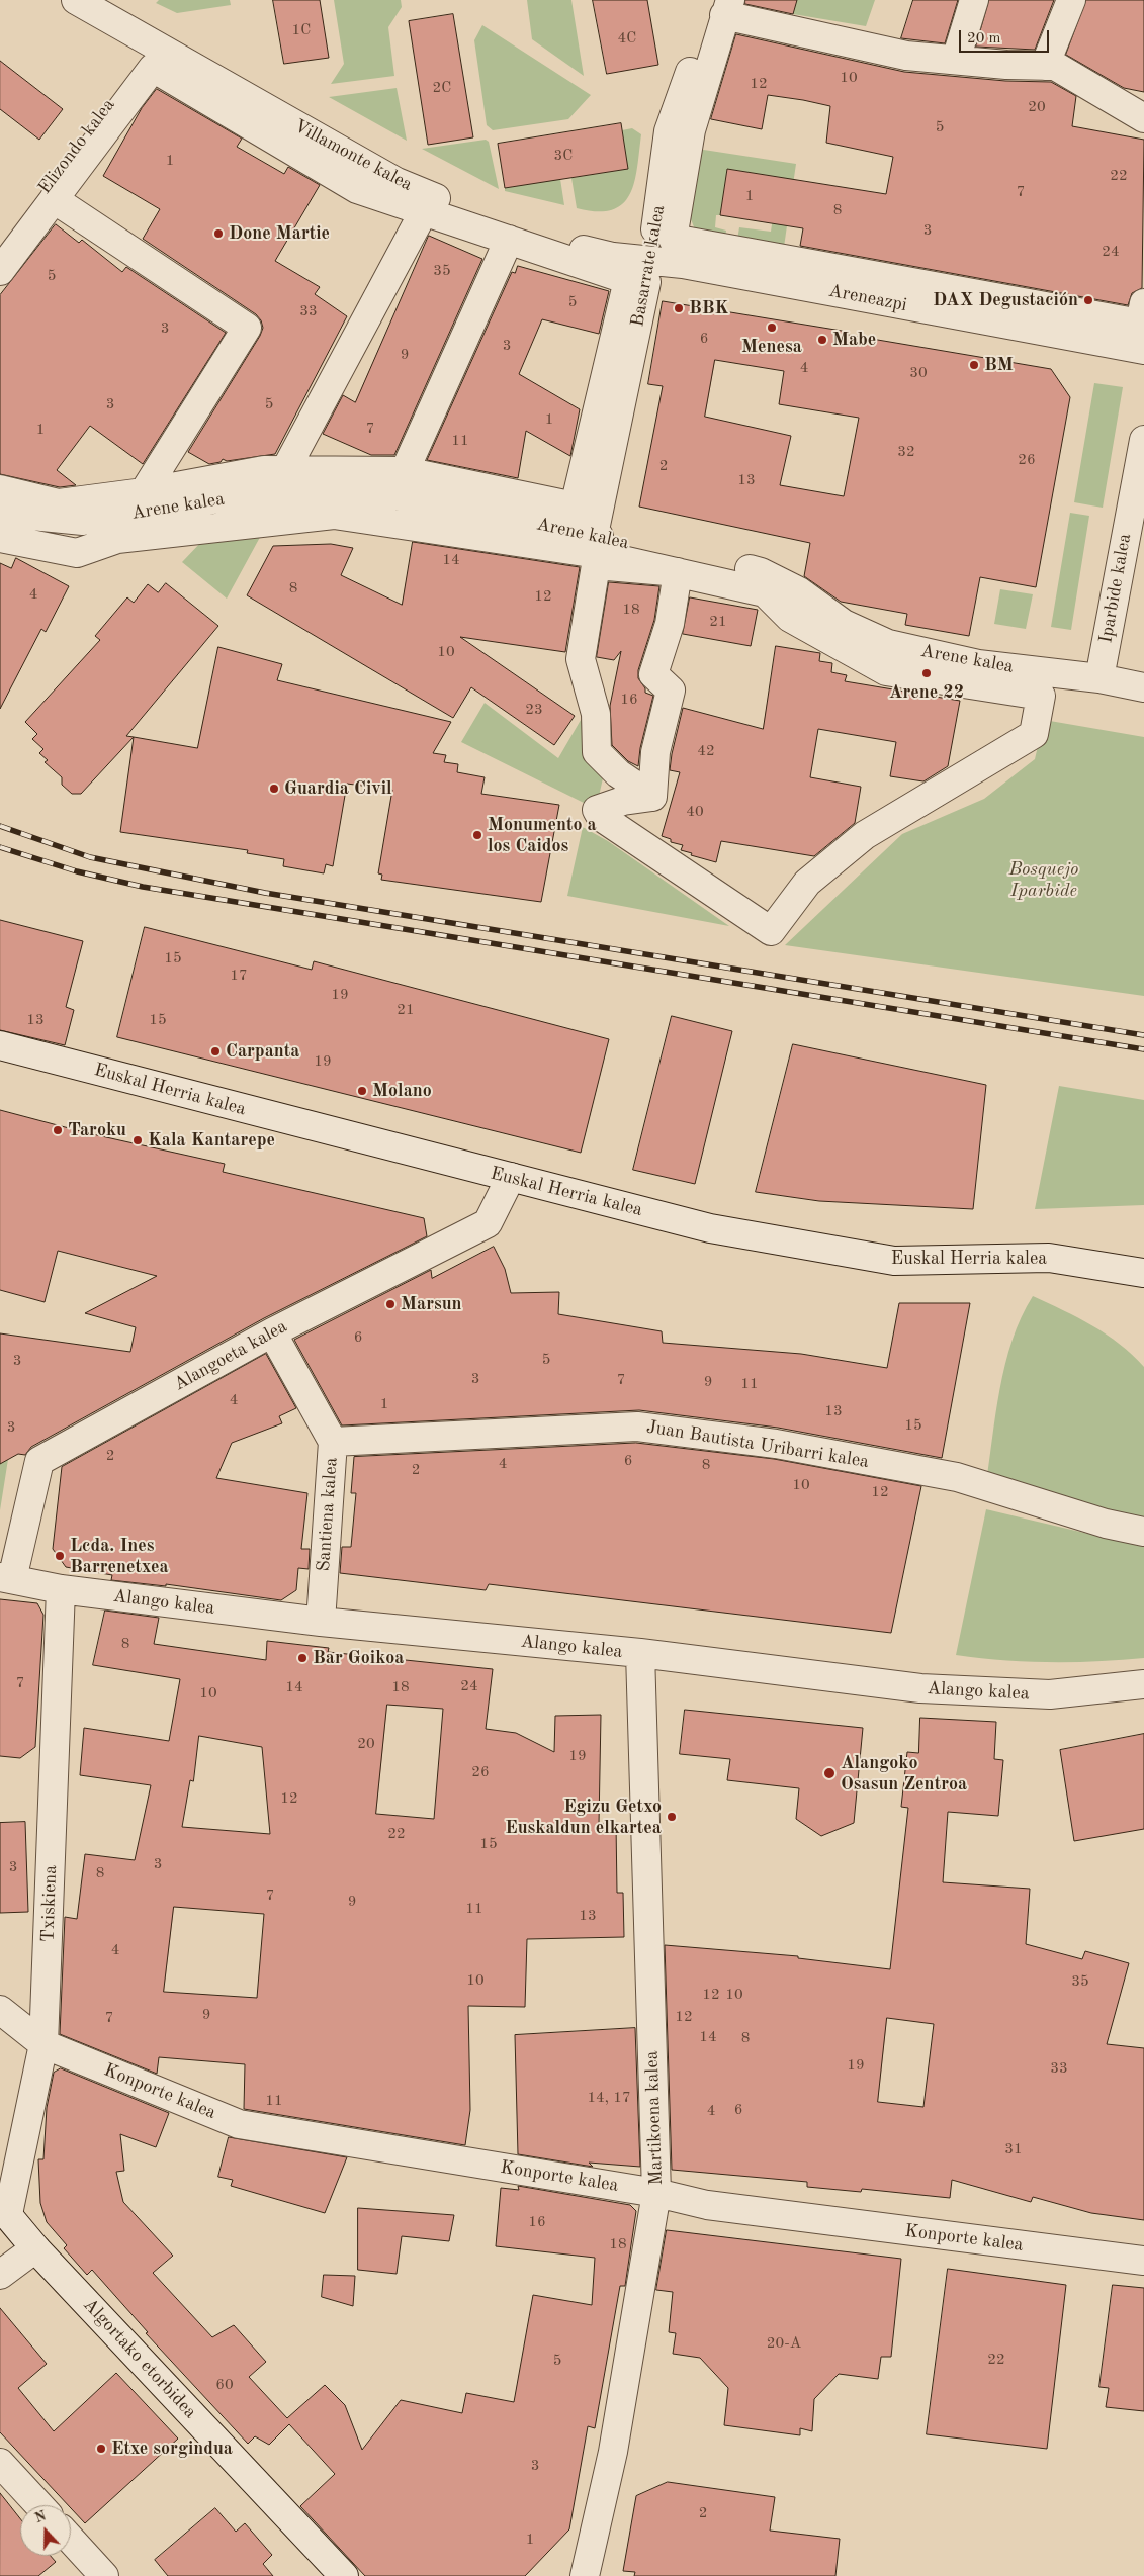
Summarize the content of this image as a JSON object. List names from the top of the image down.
{
  "streets": {
    "street": [
      "Elizondo kalea",
      "Villamonte kalea",
      "Basarrate kalea",
      "Areneazpi",
      "Arene kalea",
      "Iparbide kalea",
      "Euskal Herria kalea",
      "Alangoeta kalea",
      "Juan Bautista Uribarri kalea",
      "Santiena kalea",
      "Alango kalea",
      "Txiskiena",
      "Konporte kalea",
      "Martikoena kalea",
      "Algortako etorbidea"
    ]
  },
  "crossings": [
    ["Elizondo kalea", "Villamonte kalea"],
    ["Villamonte kalea", "Basarrate kalea"],
    ["Villamonte kalea", "Areneazpi"],
    ["Basarrate kalea", "Areneazpi"],
    ["Basarrate kalea", "Arene kalea"],
    ["Arene kalea", "Iparbide kalea"],
    ["Euskal Herria kalea", "Alangoeta kalea"],
    ["Alangoeta kalea", "Santiena kalea"],
    ["Alangoeta kalea", "Alango kalea"],
    ["Juan Bautista Uribarri kalea", "Santiena kalea"],
    ["Santiena kalea", "Alango kalea"],
    ["Alango kalea", "Txiskiena"],
    ["Alango kalea", "Martikoena kalea"],
    ["Txiskiena", "Konporte kalea"],
    ["Txiskiena", "Algortako etorbidea"],
    ["Konporte kalea", "Martikoena kalea"]
  ],
  "parks": ["Bosquejo Iparbide"],
  "places": [
    "Done Martie",
    "DAX Degustación",
    "BBK",
    "Menesa",
    "Mabe",
    "BM",
    "Arene 22",
    "Guardia Civil",
    "Monumento a los Caidos",
    "Carpanta",
    "Molano",
    "Taroku",
    "Kala Kantarepe",
    "Marsun",
    "Lcda. Ines Barrenetxea",
    "Bar Goikoa",
    "Alangoko Osasun Zentroa",
    "Egizu Getxo Euskaldun elkartea",
    "Etxe sorgindua"
  ],
  "house_numbers": [
    "1C",
    "4C",
    "10",
    "12",
    "2C",
    "20",
    "5",
    "3C",
    "1",
    "22",
    "7",
    "1",
    "8",
    "3",
    "24",
    "35",
    "5",
    "5",
    "33",
    "3",
    "6",
    "3",
    "9",
    "4",
    "30",
    "3",
    "5",
    "1",
    "7",
    "1",
    "11",
    "32",
    "26",
    "2",
    "13",
    "14",
    "8",
    "4",
    "12",
    "18",
    "21",
    "10",
    "16",
    "23",
    "42",
    "40",
    "15",
    "17",
    "19",
    "21",
    "13",
    "15",
    "19",
    "6",
    "5",
    "3",
    "3",
    "7",
    "9",
    "11",
    "4",
    "1",
    "13",
    "15",
    "3",
    "2",
    "6",
    "4",
    "8",
    "2",
    "10",
    "12",
    "8",
    "7",
    "24",
    "14",
    "18",
    "10",
    "20",
    "19",
    "26",
    "12",
    "22",
    "15",
    "3",
    "3",
    "8",
    "7",
    "9",
    "11",
    "13",
    "4",
    "10",
    "35",
    "12",
    "10",
    "9",
    "12",
    "7",
    "14",
    "8",
    "19",
    "33",
    "14, 17",
    "11",
    "6",
    "4",
    "31",
    "16",
    "18",
    "20-A",
    "22",
    "5",
    "60",
    "3",
    "2",
    "1"
  ],
  "scale_bar": "20 m",
  "north": "top"
}
